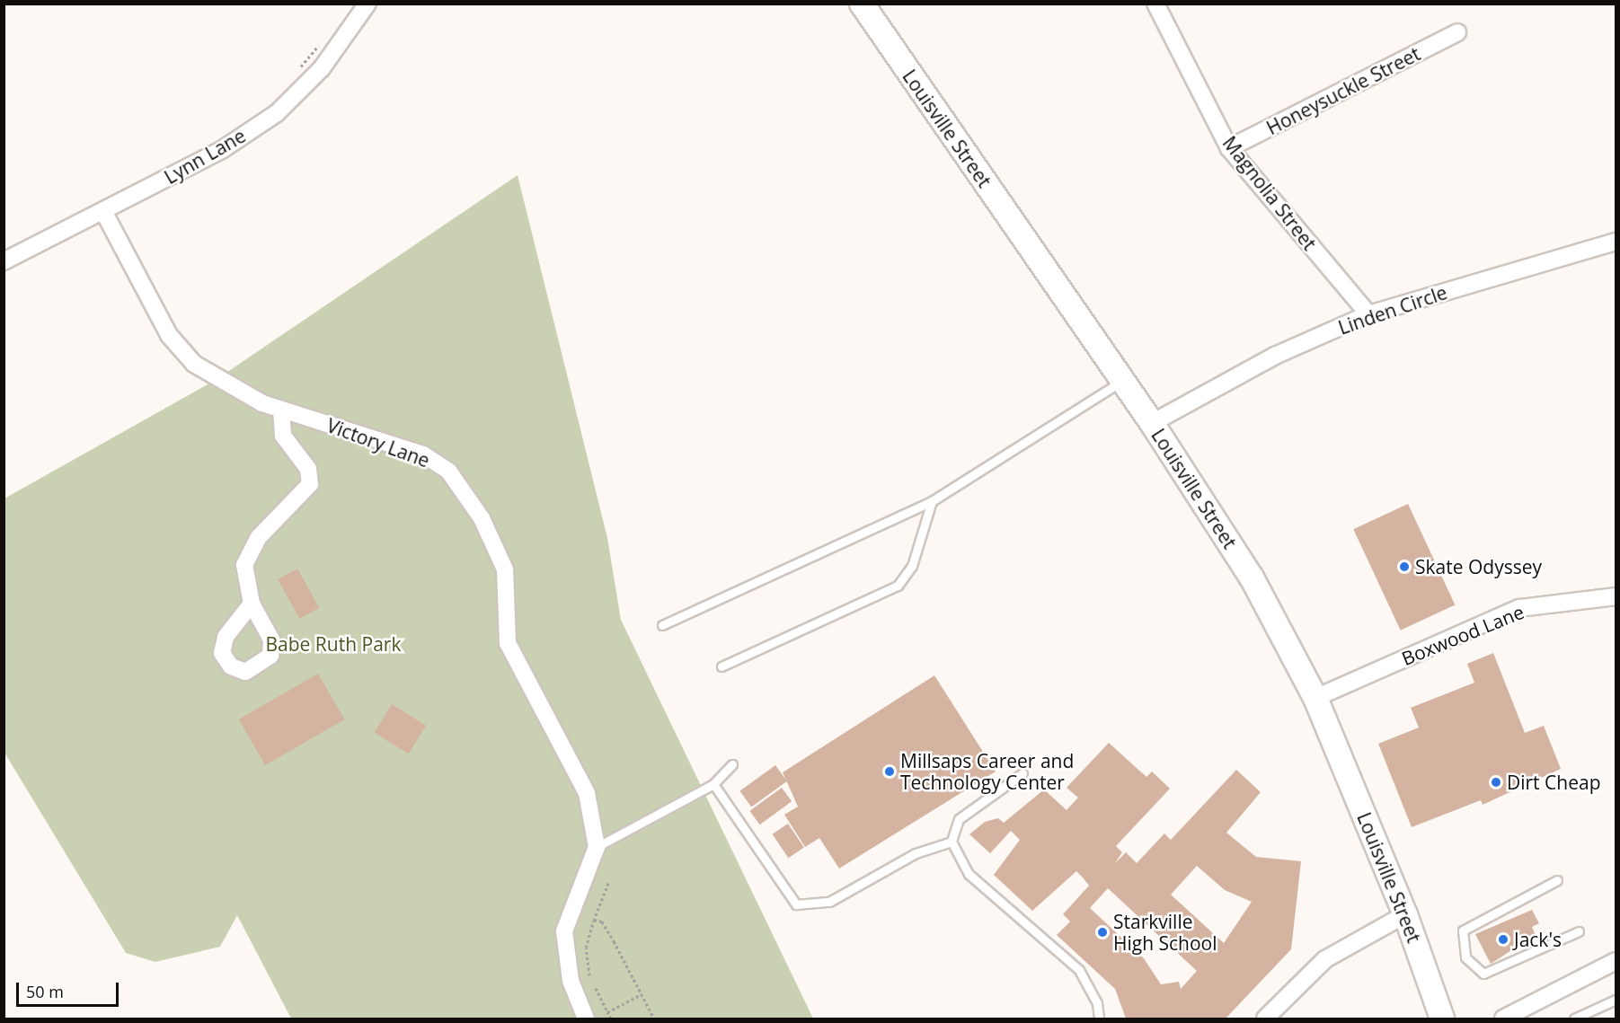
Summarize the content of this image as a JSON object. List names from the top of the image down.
{
  "streets": {
    "main road": ["Louisville Street"],
    "street": [
      "Honeysuckle Street",
      "Lynn Lane",
      "Magnolia Street",
      "Linden Circle",
      "Victory Lane",
      "Boxwood Lane"
    ]
  },
  "crossings": [
    ["Honeysuckle Street", "Magnolia Street"],
    ["Louisville Street", "Linden Circle"],
    ["Louisville Street", "Boxwood Lane"],
    ["Lynn Lane", "Victory Lane"],
    ["Magnolia Street", "Linden Circle"]
  ],
  "parks": ["Babe Ruth Park"],
  "places": [
    "Skate Odyssey",
    "Millsaps Career and Technology Center",
    "Dirt Cheap",
    "Starkville High School",
    "Jack's"
  ],
  "scale_bar": "50 m"
}
